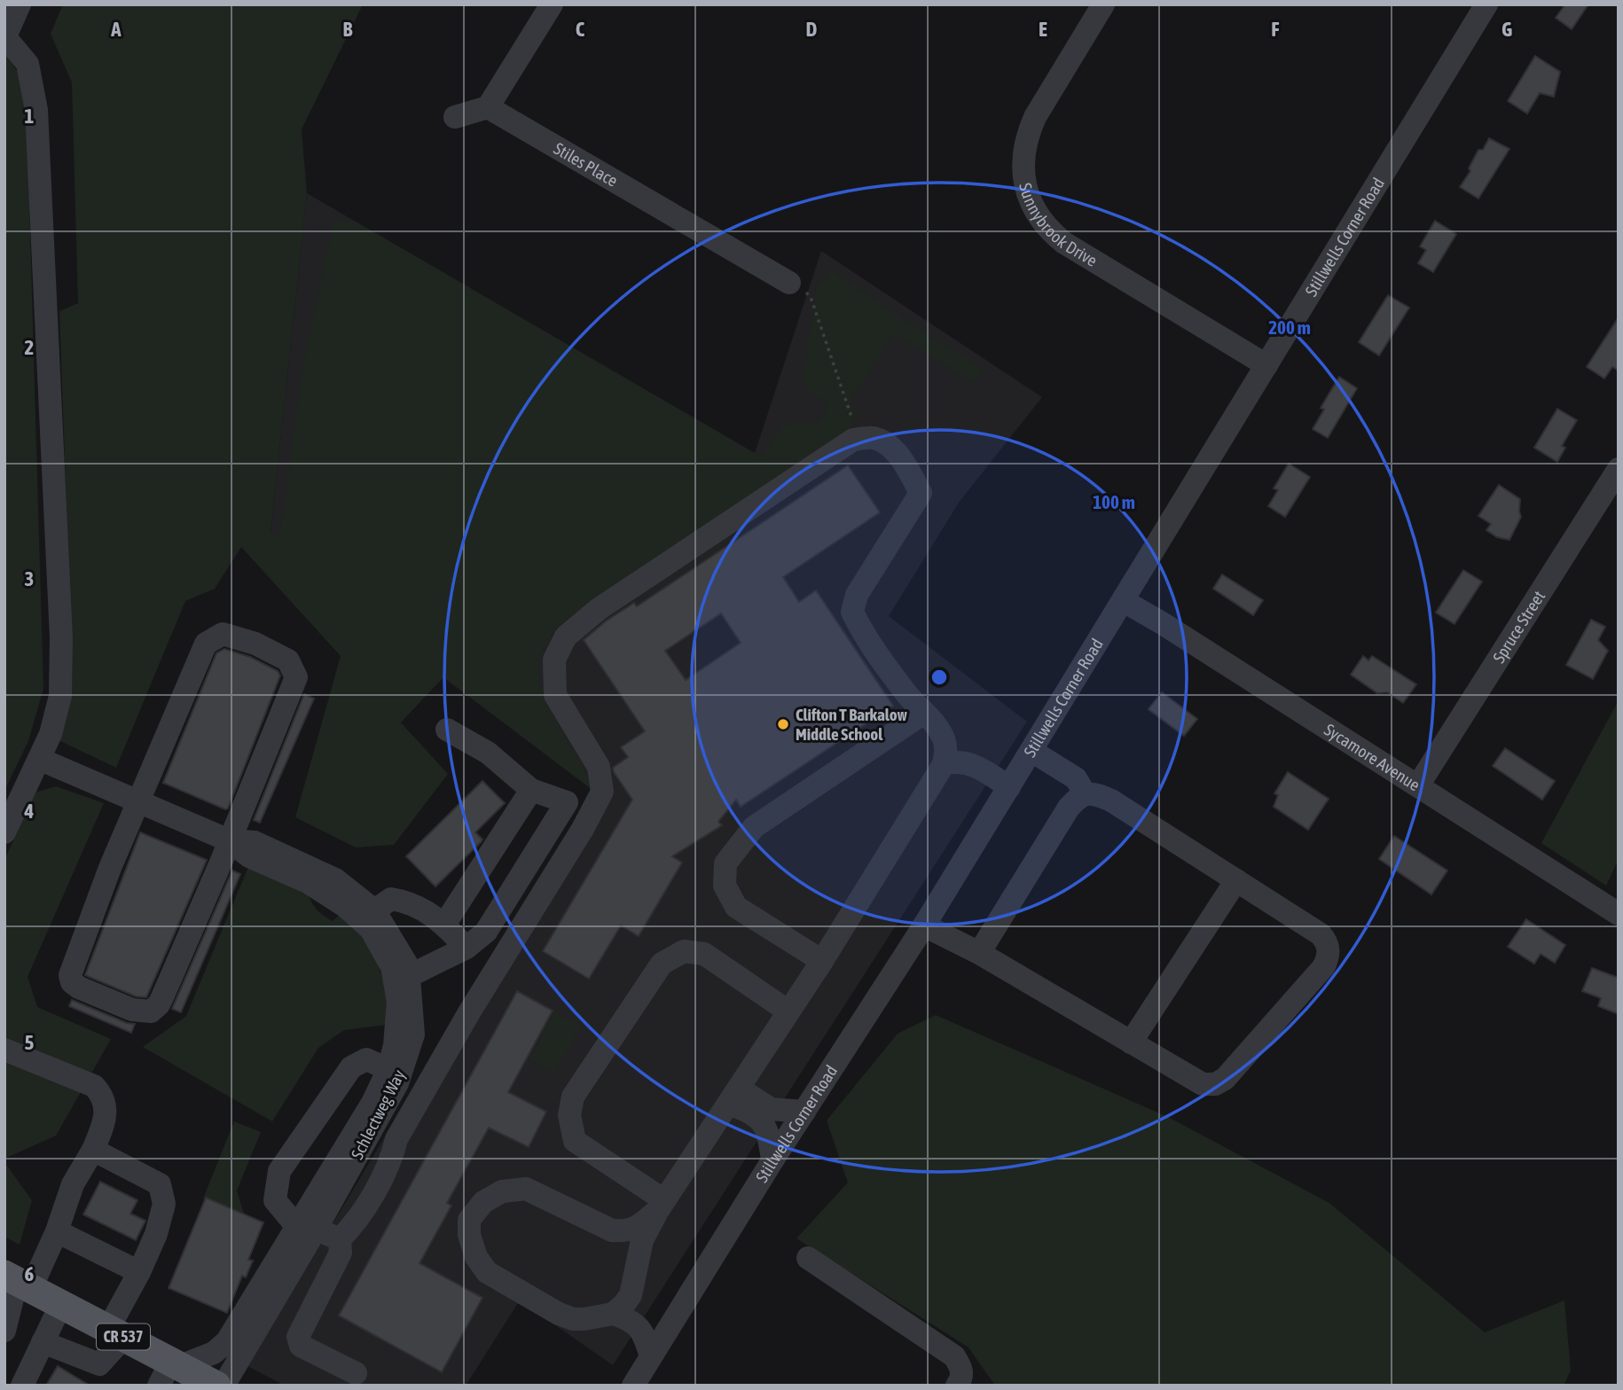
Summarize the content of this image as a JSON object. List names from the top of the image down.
{
  "streets": {
    "main road": ["CR 537"],
    "street": [
      "Stiles Place",
      "Sunnybrook Drive",
      "Stillwells Corner Road",
      "Spruce Street",
      "Sycamore Avenue",
      "Schlectweg Way"
    ]
  },
  "crossings": [
    ["Sunnybrook Drive", "Stillwells Corner Road"],
    ["Stillwells Corner Road", "Sycamore Avenue"],
    ["Spruce Street", "Sycamore Avenue"],
    ["Schlectweg Way", "CR 537"]
  ],
  "places": ["Clifton T Barkalow Middle School"],
  "grid": {
    "columns": [
      "A",
      "B",
      "C",
      "D",
      "E",
      "F",
      "G"
    ],
    "rows": [
      "1",
      "2",
      "3",
      "4",
      "5",
      "6"
    ]
  },
  "rings": ["200 m", "100 m"]
}
